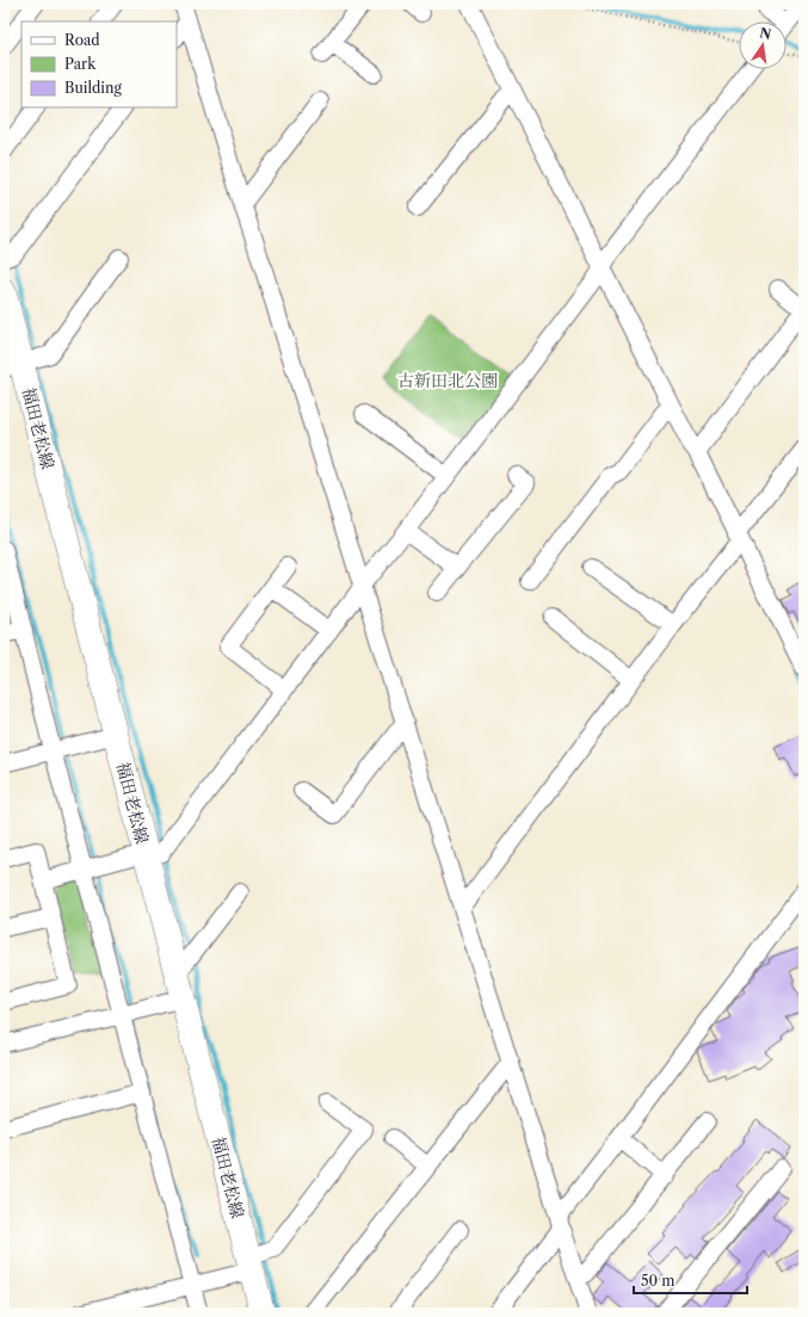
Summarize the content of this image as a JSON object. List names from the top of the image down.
{
  "streets": {
    "main road": ["福田老松線"]
  },
  "parks": ["古新田北公園"],
  "legend": ["Road", "Park", "Building"],
  "scale_bar": "50 m",
  "north": "top"
}
